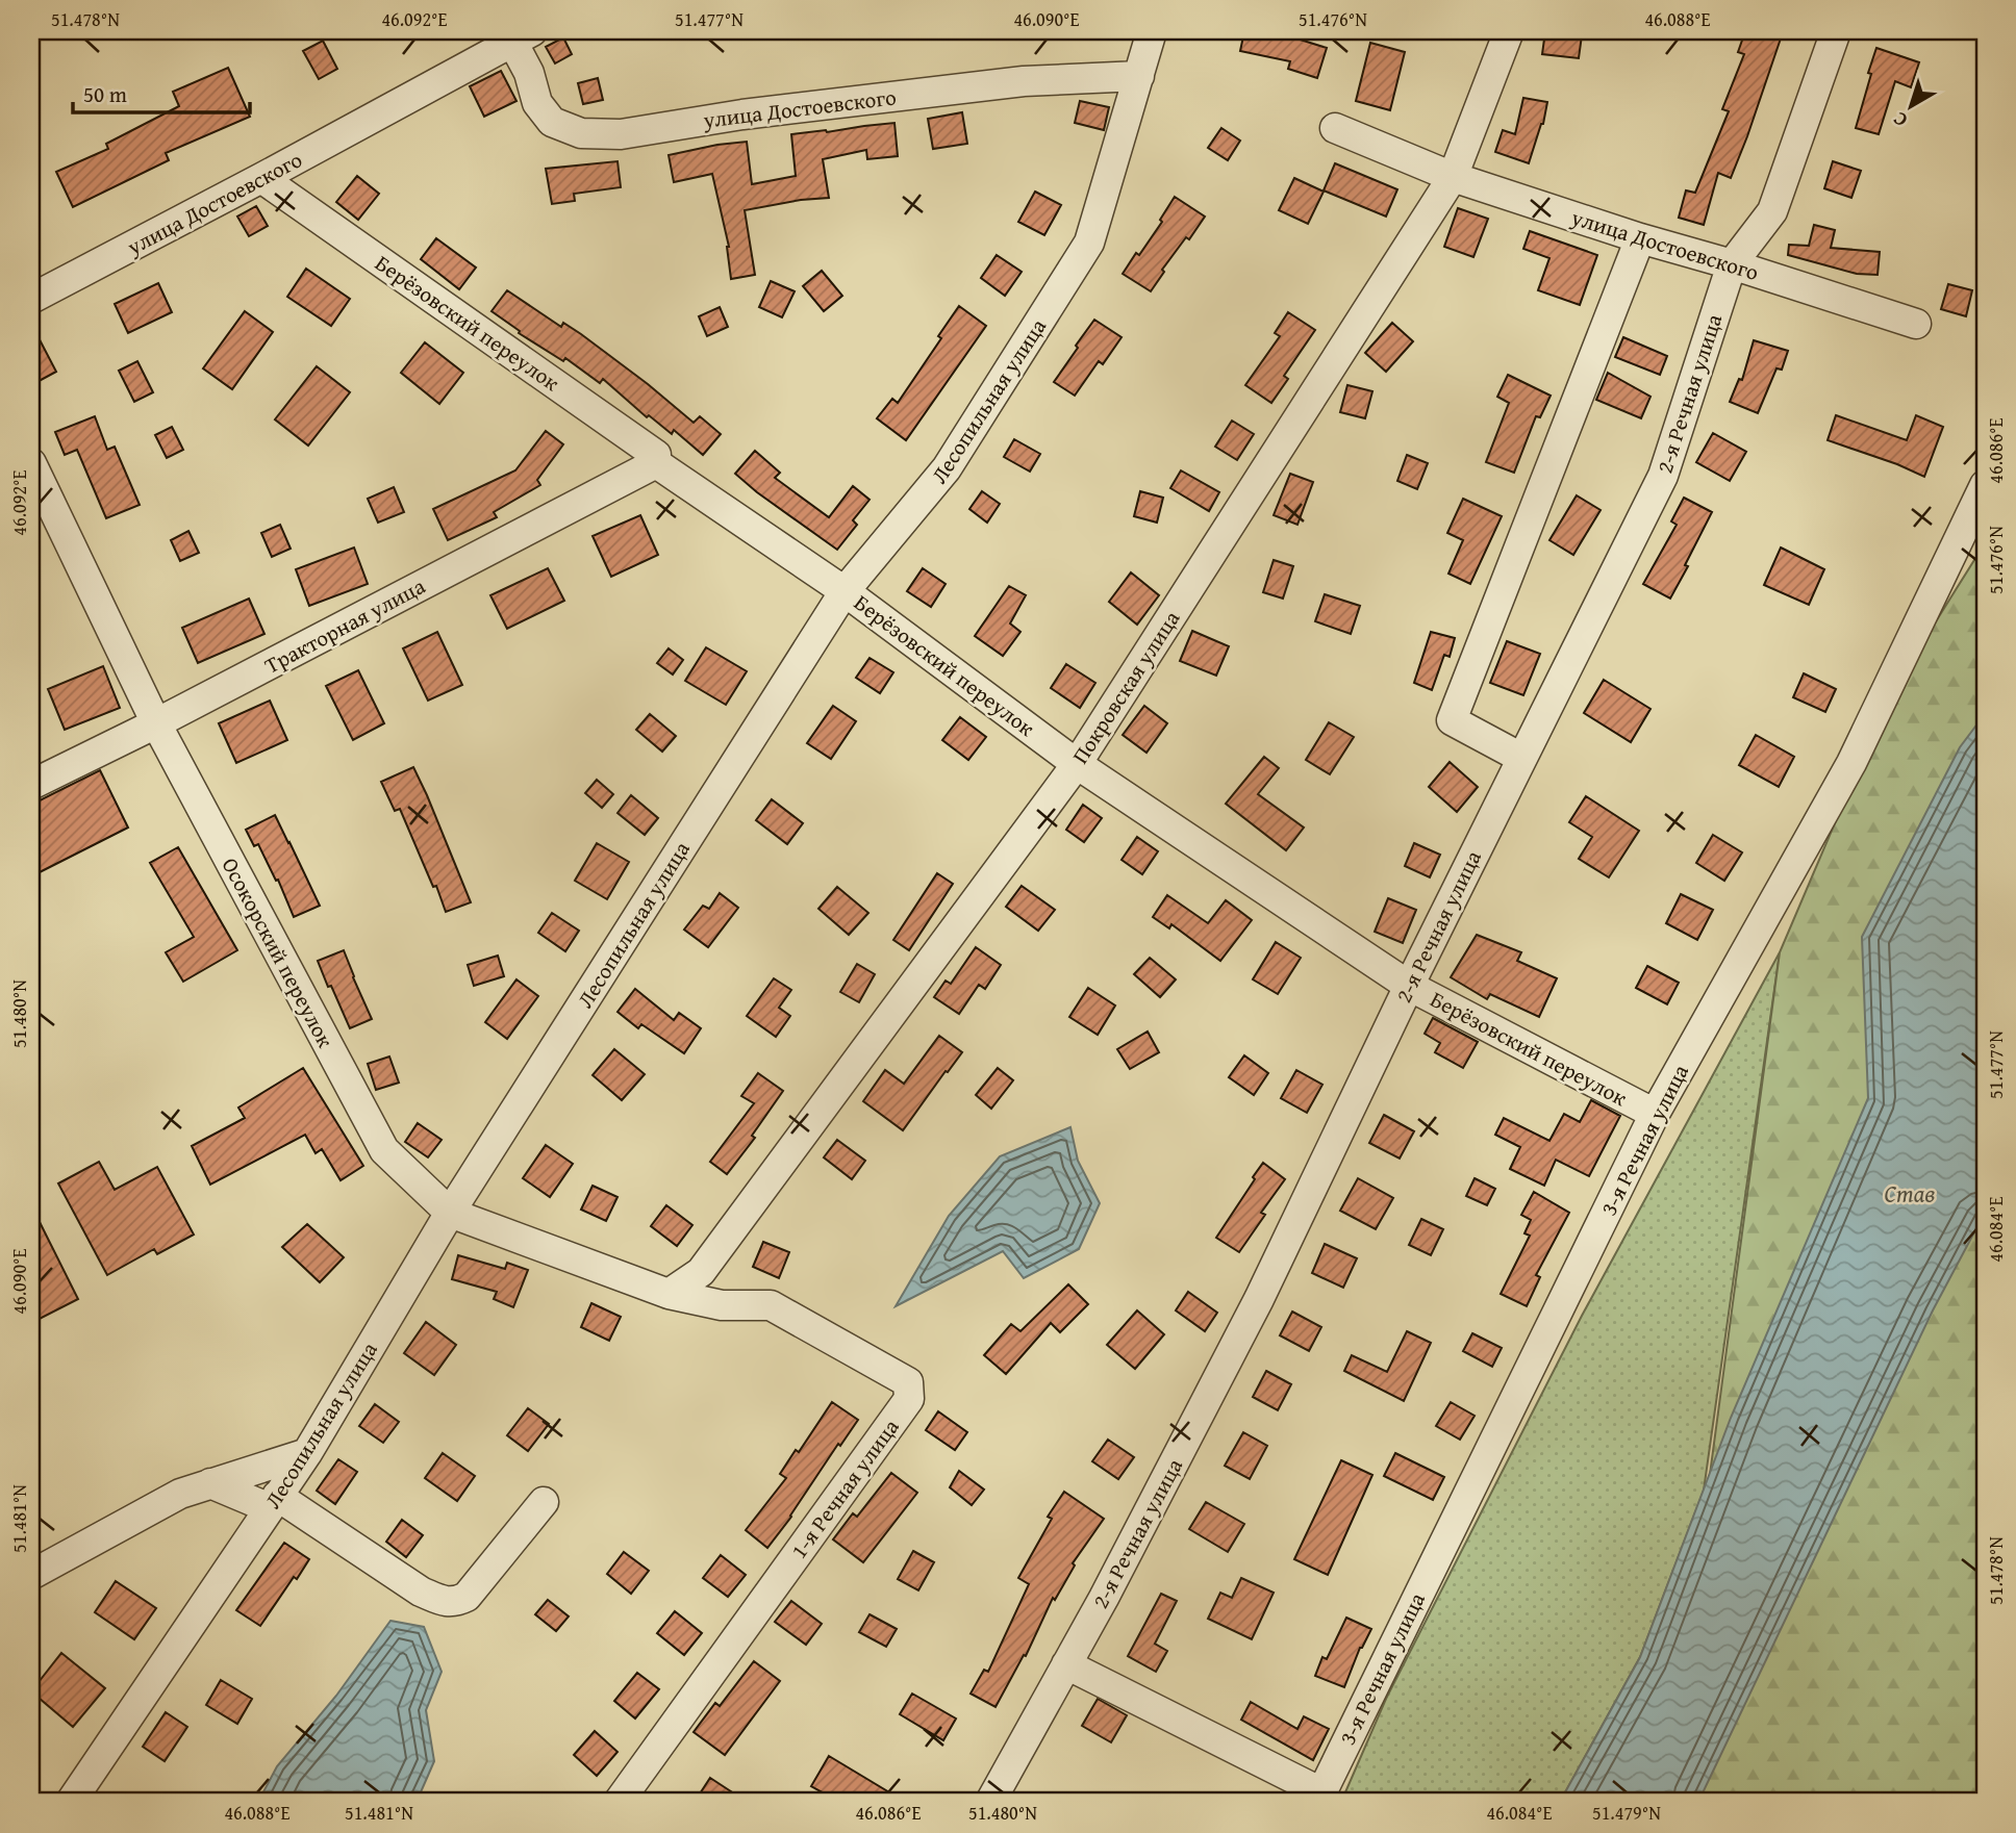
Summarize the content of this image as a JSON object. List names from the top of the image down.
{
  "streets": {
    "street": [
      "улица Достоевского",
      "Берёзовский переулок",
      "2-я Речная улица",
      "Лесопильная улица",
      "Тракторная улица",
      "Покровская улица",
      "Осокорский переулок",
      "3-я Речная улица",
      "1-я Речная улица"
    ]
  },
  "crossings": [
    ["улица Достоевского", "Берёзовский переулок"],
    ["улица Достоевского", "2-я Речная улица"],
    ["улица Достоевского", "Лесопильная улица"],
    ["улица Достоевского", "Покровская улица"],
    ["Берёзовский переулок", "2-я Речная улица"],
    ["Берёзовский переулок", "Лесопильная улица"],
    ["Берёзовский переулок", "Тракторная улица"],
    ["Берёзовский переулок", "Покровская улица"],
    ["Берёзовский переулок", "3-я Речная улица"],
    ["Лесопильная улица", "Осокорский переулок"],
    ["Тракторная улица", "Осокорский переулок"],
    ["Покровская улица", "Осокорский переулок"],
    ["Покровская улица", "1-я Речная улица"],
    ["Осокорский переулок", "1-я Речная улица"]
  ],
  "water": ["Став"],
  "scale_bar": "50 m",
  "north": "bottom left",
  "coordinates": [
    "51.478°N",
    "46.092°E",
    "51.477°N",
    "46.090°E",
    "51.476°N",
    "46.088°E",
    "46.086°E",
    "51.480°N",
    "46.084°E",
    "51.481°N",
    "51.479°N"
  ]
}
